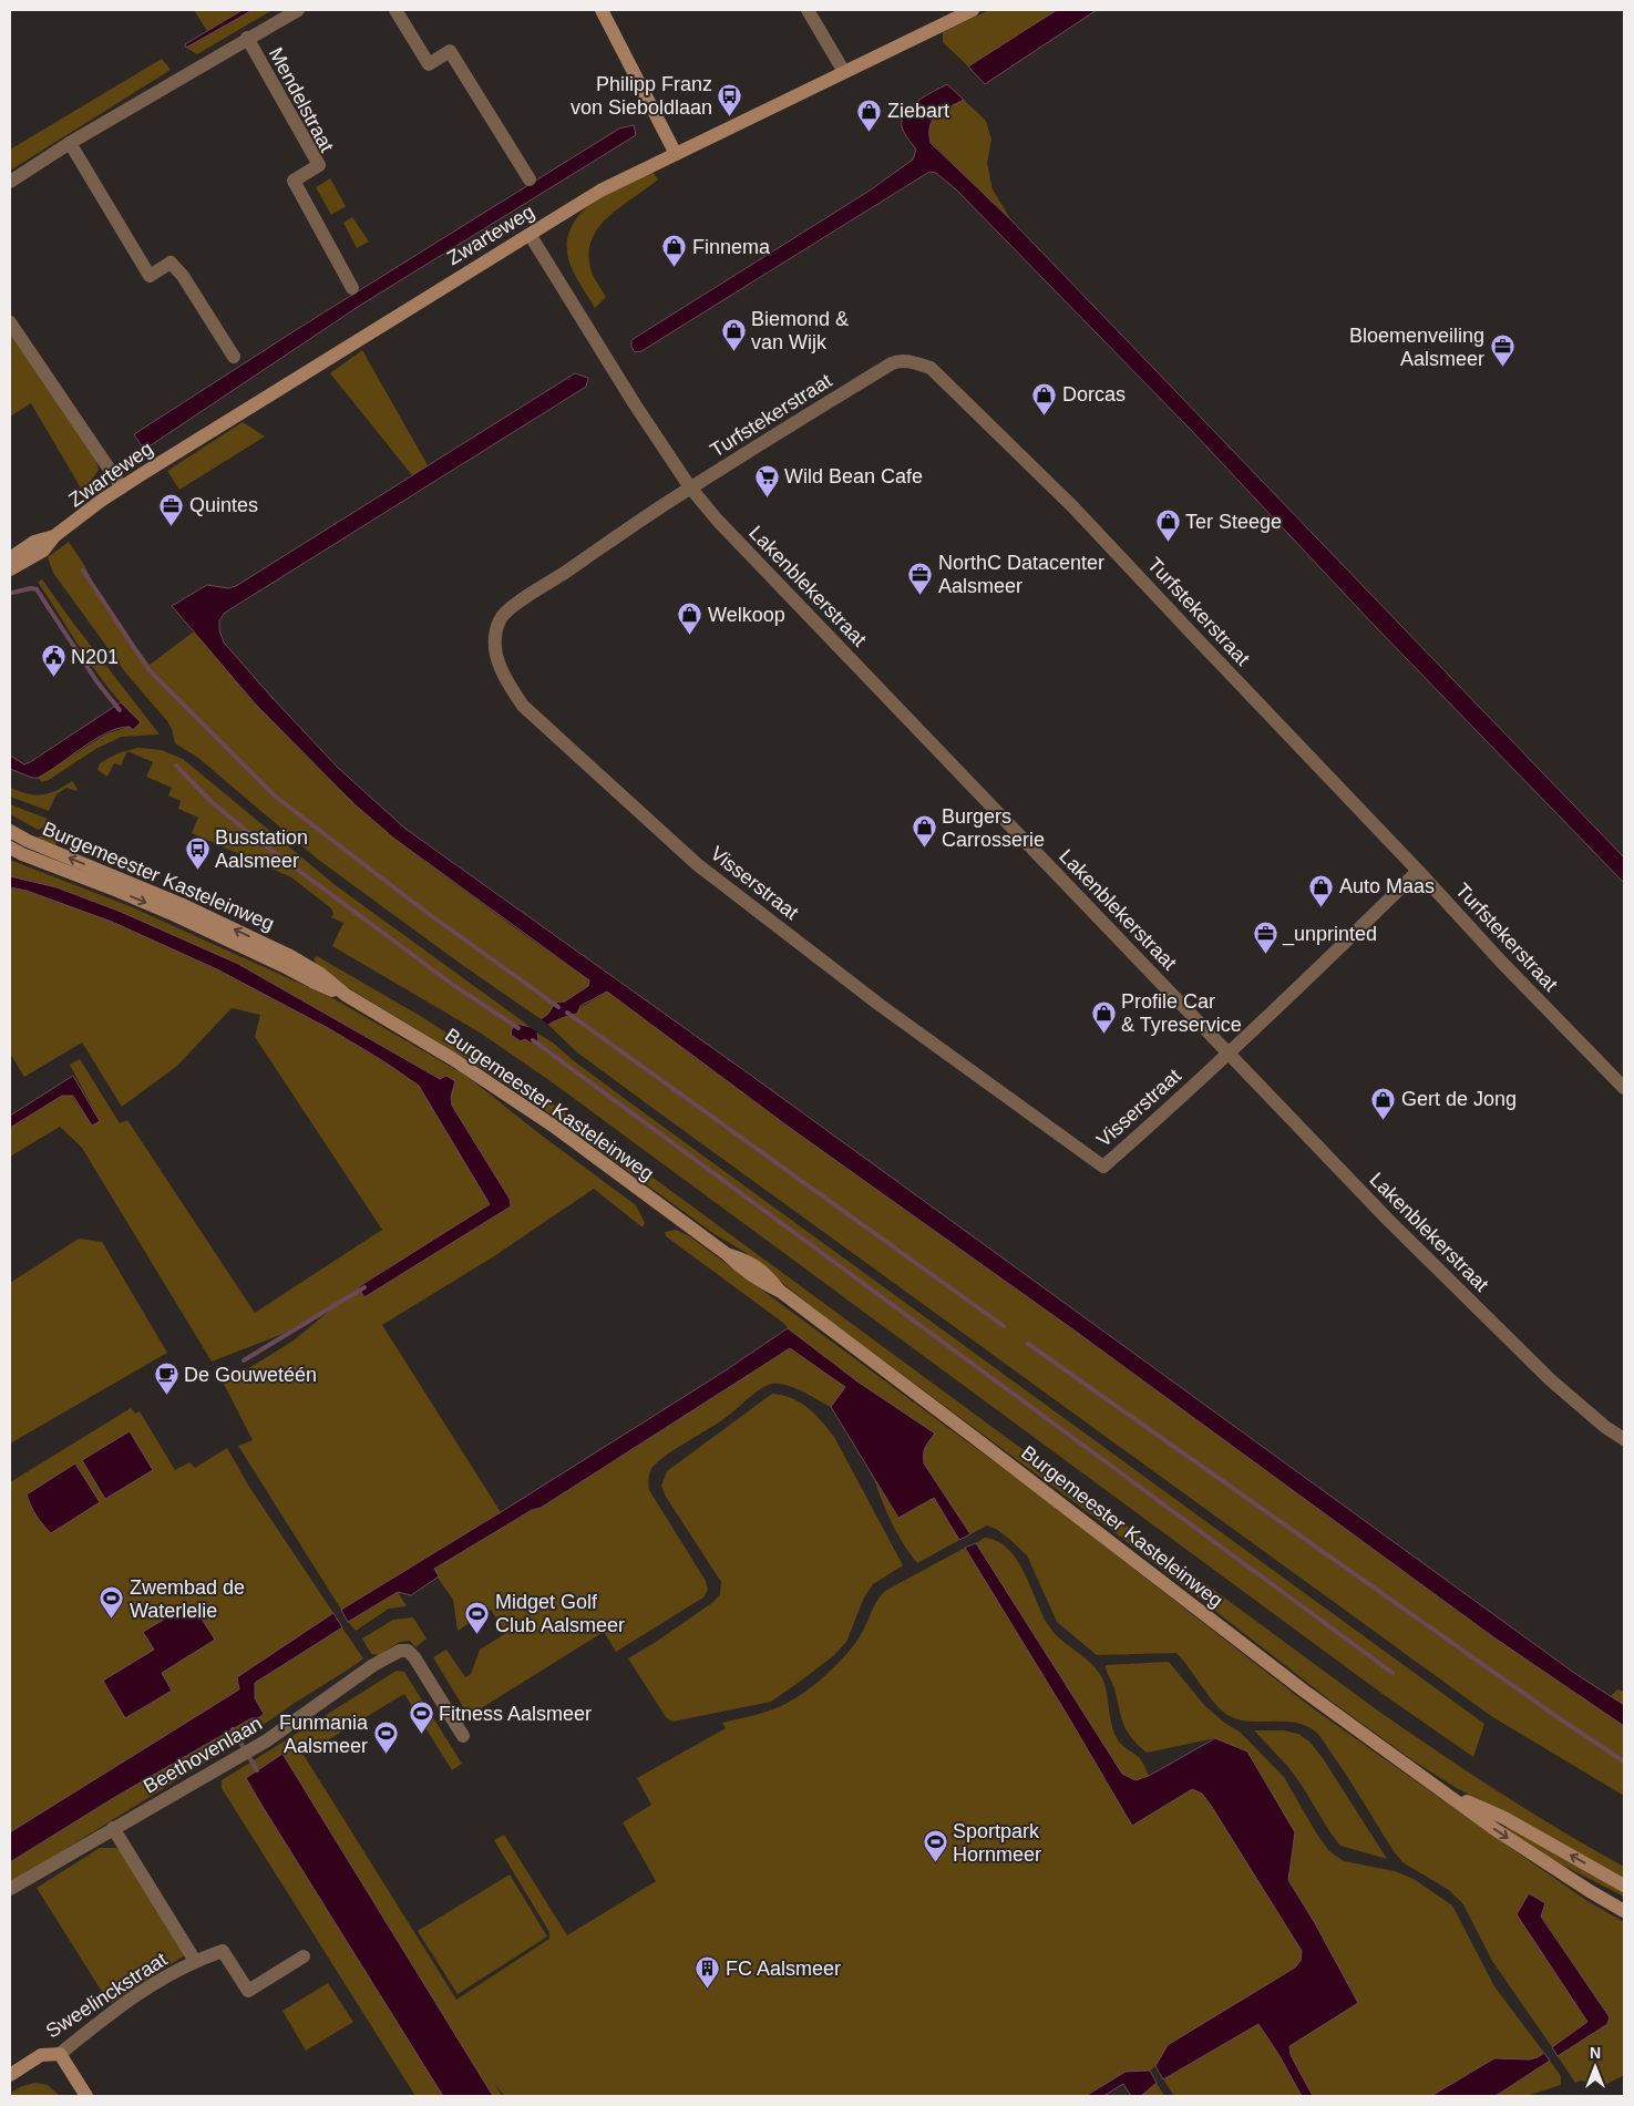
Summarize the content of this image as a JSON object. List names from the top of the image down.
{
  "streets": {
    "main road": ["Zwarteweg", "Burgemeester Kasteleinweg", "Sweelinckstraat"],
    "street": [
      "Mendelstraat",
      "Turfstekerstraat",
      "Lakenblekerstraat",
      "Visserstraat",
      "Beethovenlaan"
    ]
  },
  "crossings": [
    ["Zwarteweg", "Lakenblekerstraat"],
    ["Turfstekerstraat", "Lakenblekerstraat"],
    ["Turfstekerstraat", "Visserstraat"],
    ["Lakenblekerstraat", "Visserstraat"],
    ["Beethovenlaan", "Sweelinckstraat"]
  ],
  "places": {
    "bus stop": ["Philipp Franz von Sieboldlaan", "Busstation Aalsmeer"],
    "shop": [
      "Ziebart",
      "Finnema",
      "Biemond & van Wijk",
      "Dorcas",
      "Ter Steege",
      "Welkoop",
      "Burgers Carrosserie",
      "Auto Maas",
      "Profile Car & Tyreservice",
      "Gert de Jong"
    ],
    "office": [
      "Bloemenveiling Aalsmeer",
      "Quintes",
      "NorthC Datacenter Aalsmeer",
      "_unprinted"
    ],
    "supermarket": ["Wild Bean Cafe"],
    "public building": ["N201"],
    "cafe": ["De Gouwetéén"],
    "sports": [
      "Zwembad de Waterlelie",
      "Midget Golf Club Aalsmeer",
      "Fitness Aalsmeer",
      "Funmania Aalsmeer",
      "Sportpark Hornmeer"
    ],
    "building": ["FC Aalsmeer"]
  },
  "north": "top"
}
